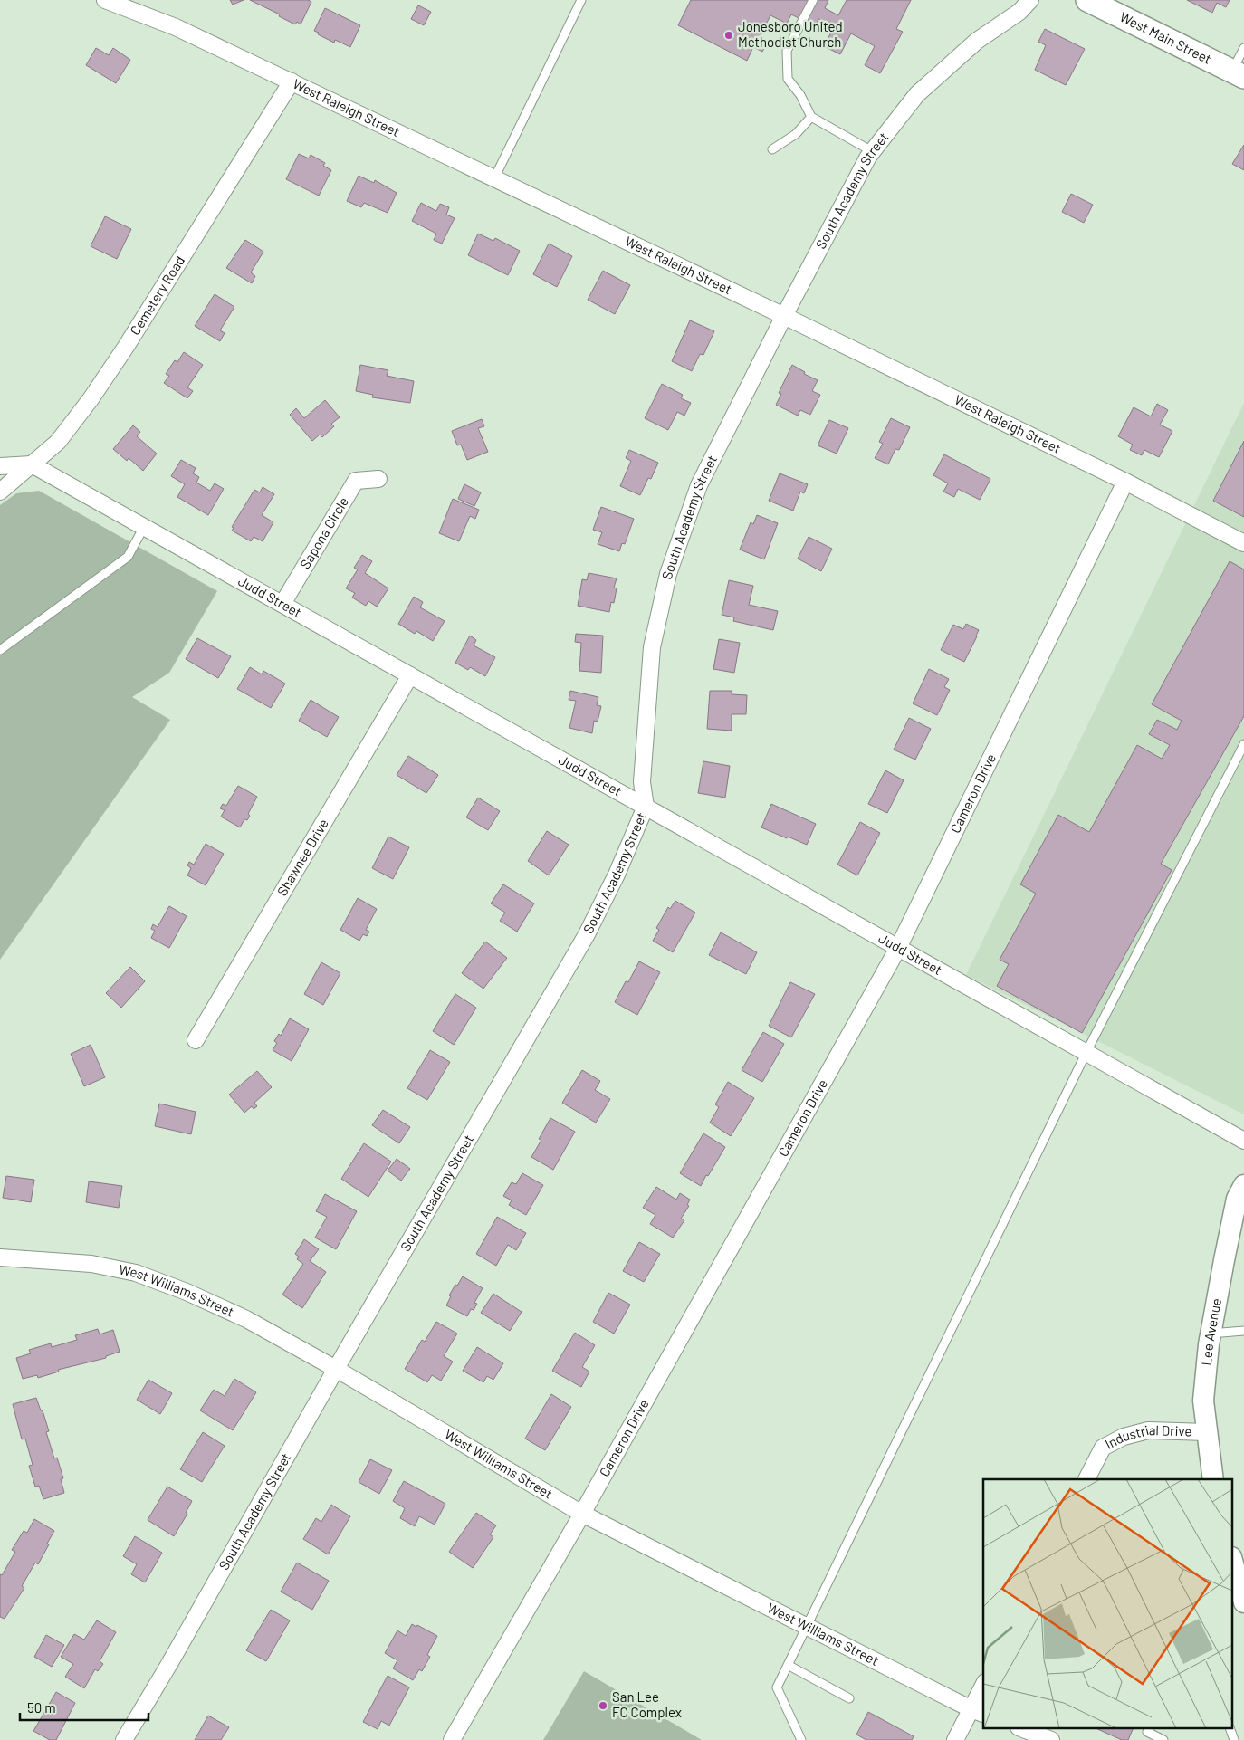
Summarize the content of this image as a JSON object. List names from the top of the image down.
{
  "streets": {
    "main road": ["West Main Street"],
    "street": [
      "West Raleigh Street",
      "South Academy Street",
      "Cemetery Road",
      "Sapona Circle",
      "Judd Street",
      "Cameron Drive",
      "Shawnee Drive",
      "West Williams Street",
      "Lee Avenue",
      "Industrial Drive"
    ]
  },
  "crossings": [
    ["West Raleigh Street", "South Academy Street"],
    ["West Raleigh Street", "Cemetery Road"],
    ["West Raleigh Street", "Cameron Drive"],
    ["South Academy Street", "Judd Street"],
    ["South Academy Street", "West Williams Street"],
    ["Cemetery Road", "Judd Street"],
    ["Sapona Circle", "Judd Street"],
    ["Judd Street", "Cameron Drive"],
    ["Judd Street", "Shawnee Drive"],
    ["Cameron Drive", "West Williams Street"],
    ["Lee Avenue", "Industrial Drive"]
  ],
  "places": ["Jonesboro United Methodist Church", "San Lee FC Complex"],
  "scale_bar": "50 m"
}
